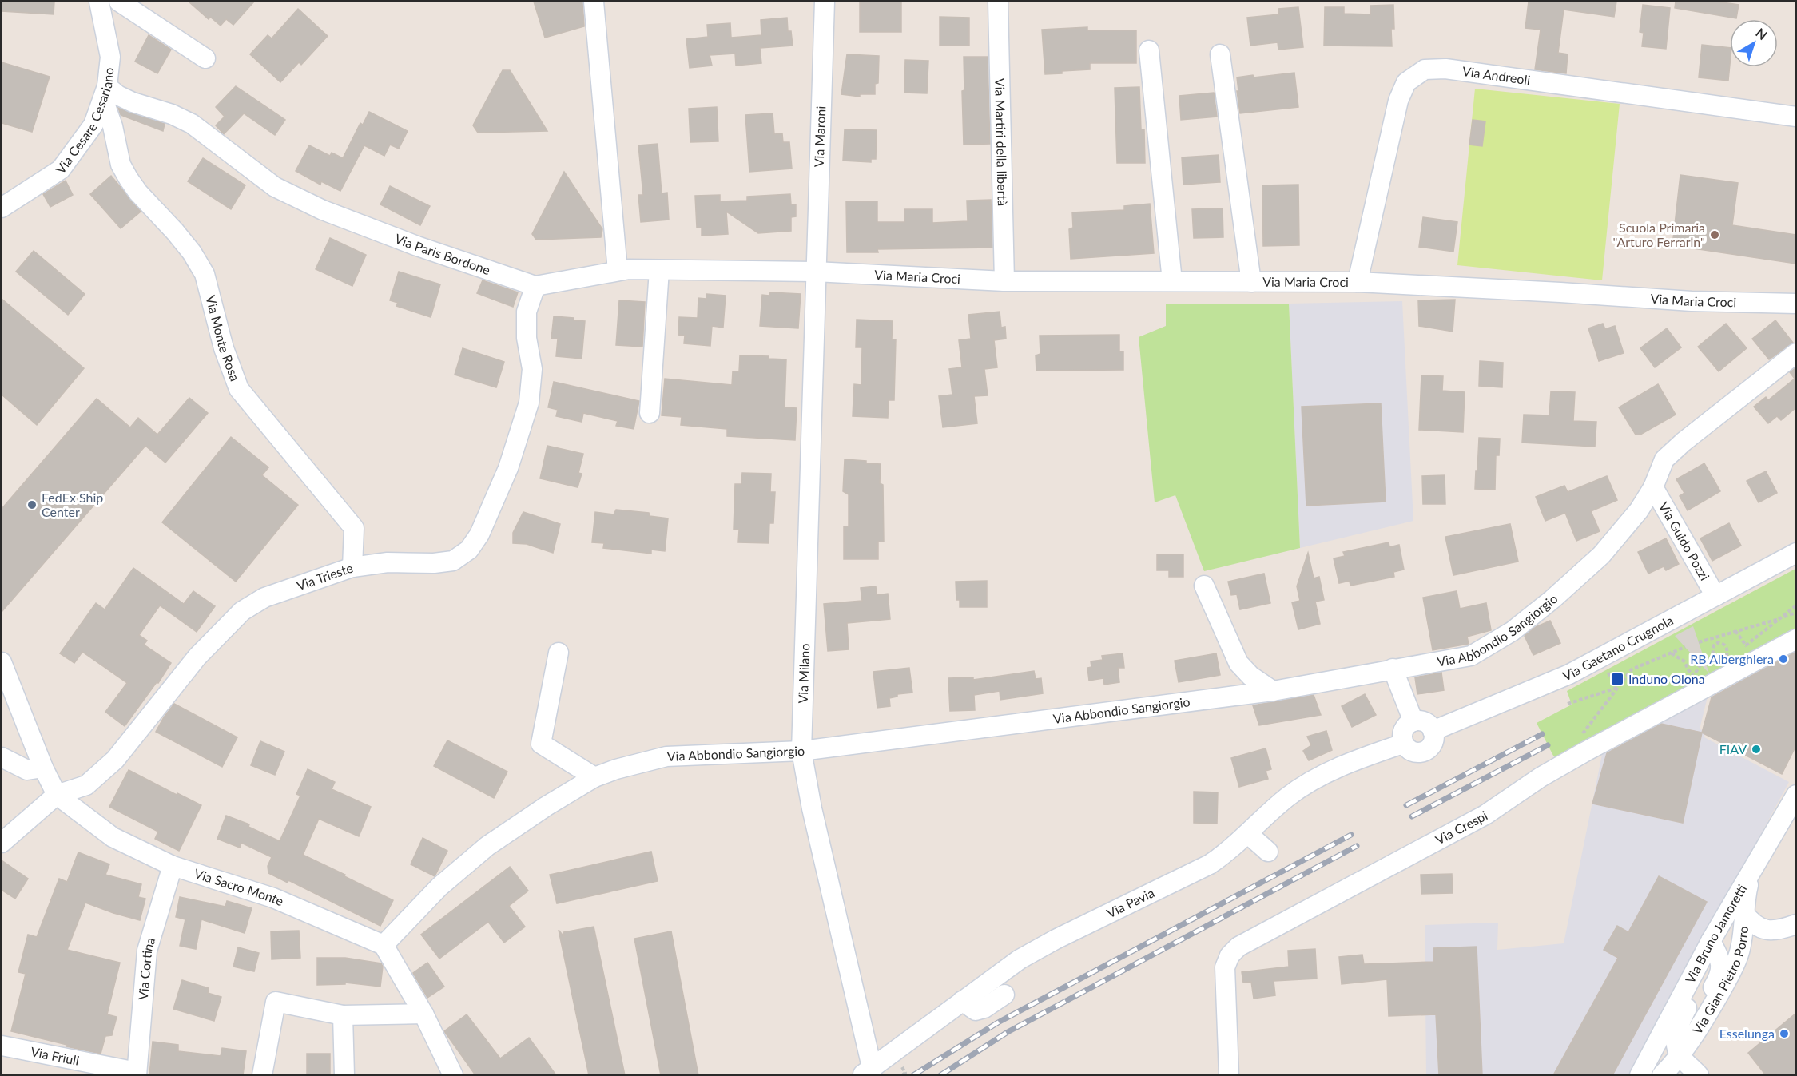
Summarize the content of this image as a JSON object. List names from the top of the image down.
{
  "streets": {
    "street": [
      "Via Andreoli",
      "Via Cesare Cesariano",
      "Via Maroni",
      "Via Martiri della libertà",
      "Via Paris Bordone",
      "Via Maria Croci",
      "Via Monte Rosa",
      "Via Guido Pozzi",
      "Via Trieste",
      "Via Abbondio Sangiorgio",
      "Via Gaetano Crugnola",
      "Via Milano",
      "Via Crespi",
      "Via Sacro Monte",
      "Via Pavia",
      "Via Bruno Jamoretti",
      "Via Cortina",
      "Via Gian Pietro Porro",
      "Via Friuli"
    ]
  },
  "crossings": [
    ["Via Andreoli", "Via Maria Croci"],
    ["Via Cesare Cesariano", "Via Paris Bordone"],
    ["Via Cesare Cesariano", "Via Monte Rosa"],
    ["Via Maroni", "Via Paris Bordone"],
    ["Via Maroni", "Via Maria Croci"],
    ["Via Maroni", "Via Milano"],
    ["Via Martiri della libertà", "Via Maria Croci"],
    ["Via Paris Bordone", "Via Maria Croci"],
    ["Via Paris Bordone", "Via Monte Rosa"],
    ["Via Paris Bordone", "Via Trieste"],
    ["Via Paris Bordone", "Via Milano"],
    ["Via Maria Croci", "Via Milano"],
    ["Via Monte Rosa", "Via Trieste"],
    ["Via Guido Pozzi", "Via Abbondio Sangiorgio"],
    ["Via Guido Pozzi", "Via Gaetano Crugnola"],
    ["Via Trieste", "Via Sacro Monte"],
    ["Via Abbondio Sangiorgio", "Via Milano"],
    ["Via Abbondio Sangiorgio", "Via Sacro Monte"],
    ["Via Gaetano Crugnola", "Via Pavia"],
    ["Via Milano", "Via Pavia"],
    ["Via Sacro Monte", "Via Cortina"],
    ["Via Bruno Jamoretti", "Via Gian Pietro Porro"],
    ["Via Cortina", "Via Friuli"]
  ],
  "places": {
    "other": [
      "Scuola Primaria \"Arturo Ferrarin\"",
      "FedEx Ship Center",
      "RB Alberghiera",
      "FIAV",
      "Esselunga"
    ],
    "transit": ["Induno Olona"]
  },
  "north": "top right"
}
